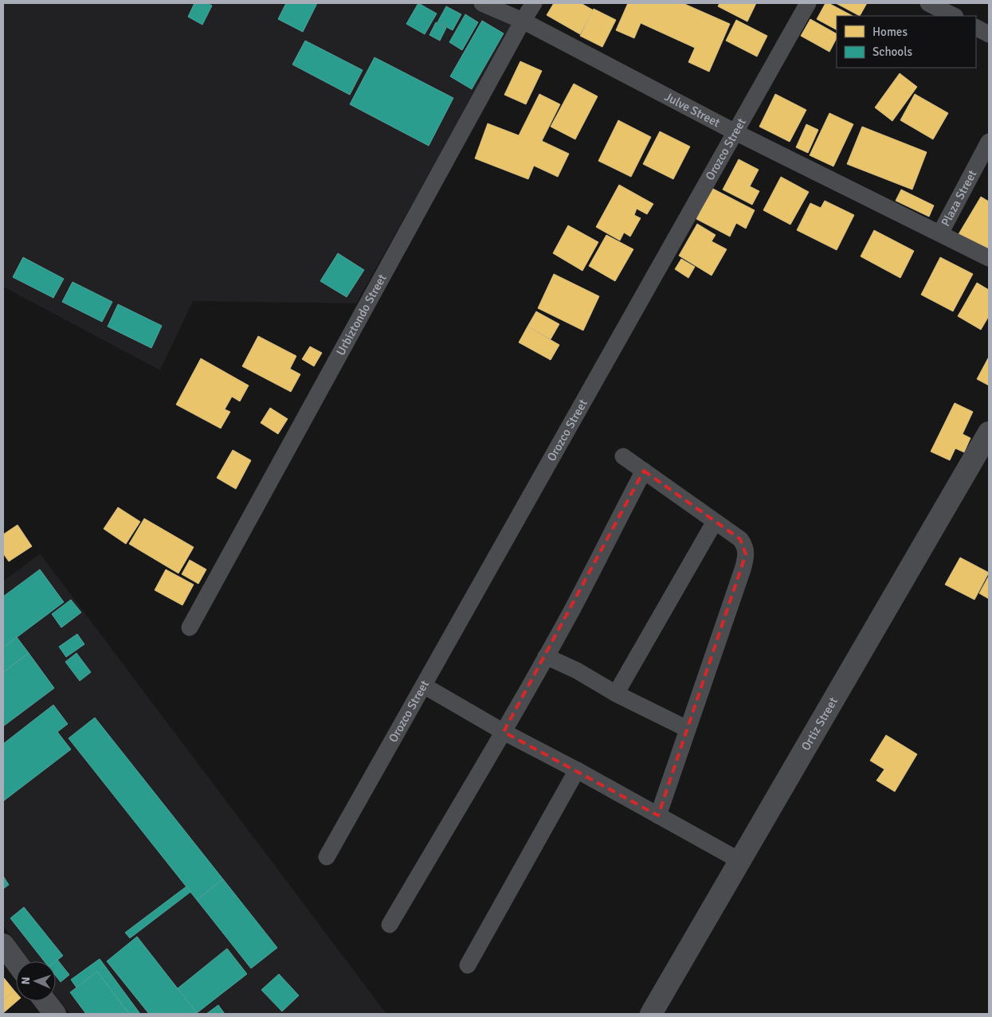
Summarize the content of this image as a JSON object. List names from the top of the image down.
{
  "streets": {
    "street": [
      "Julve Street",
      "Orozco Street",
      "Plaza Street",
      "Urbiztondo Street",
      "Ortiz Street"
    ]
  },
  "crossings": [
    ["Julve Street", "Orozco Street"],
    ["Julve Street", "Plaza Street"],
    ["Julve Street", "Urbiztondo Street"]
  ],
  "legend": ["Homes", "Schools"],
  "north": "left"
}
